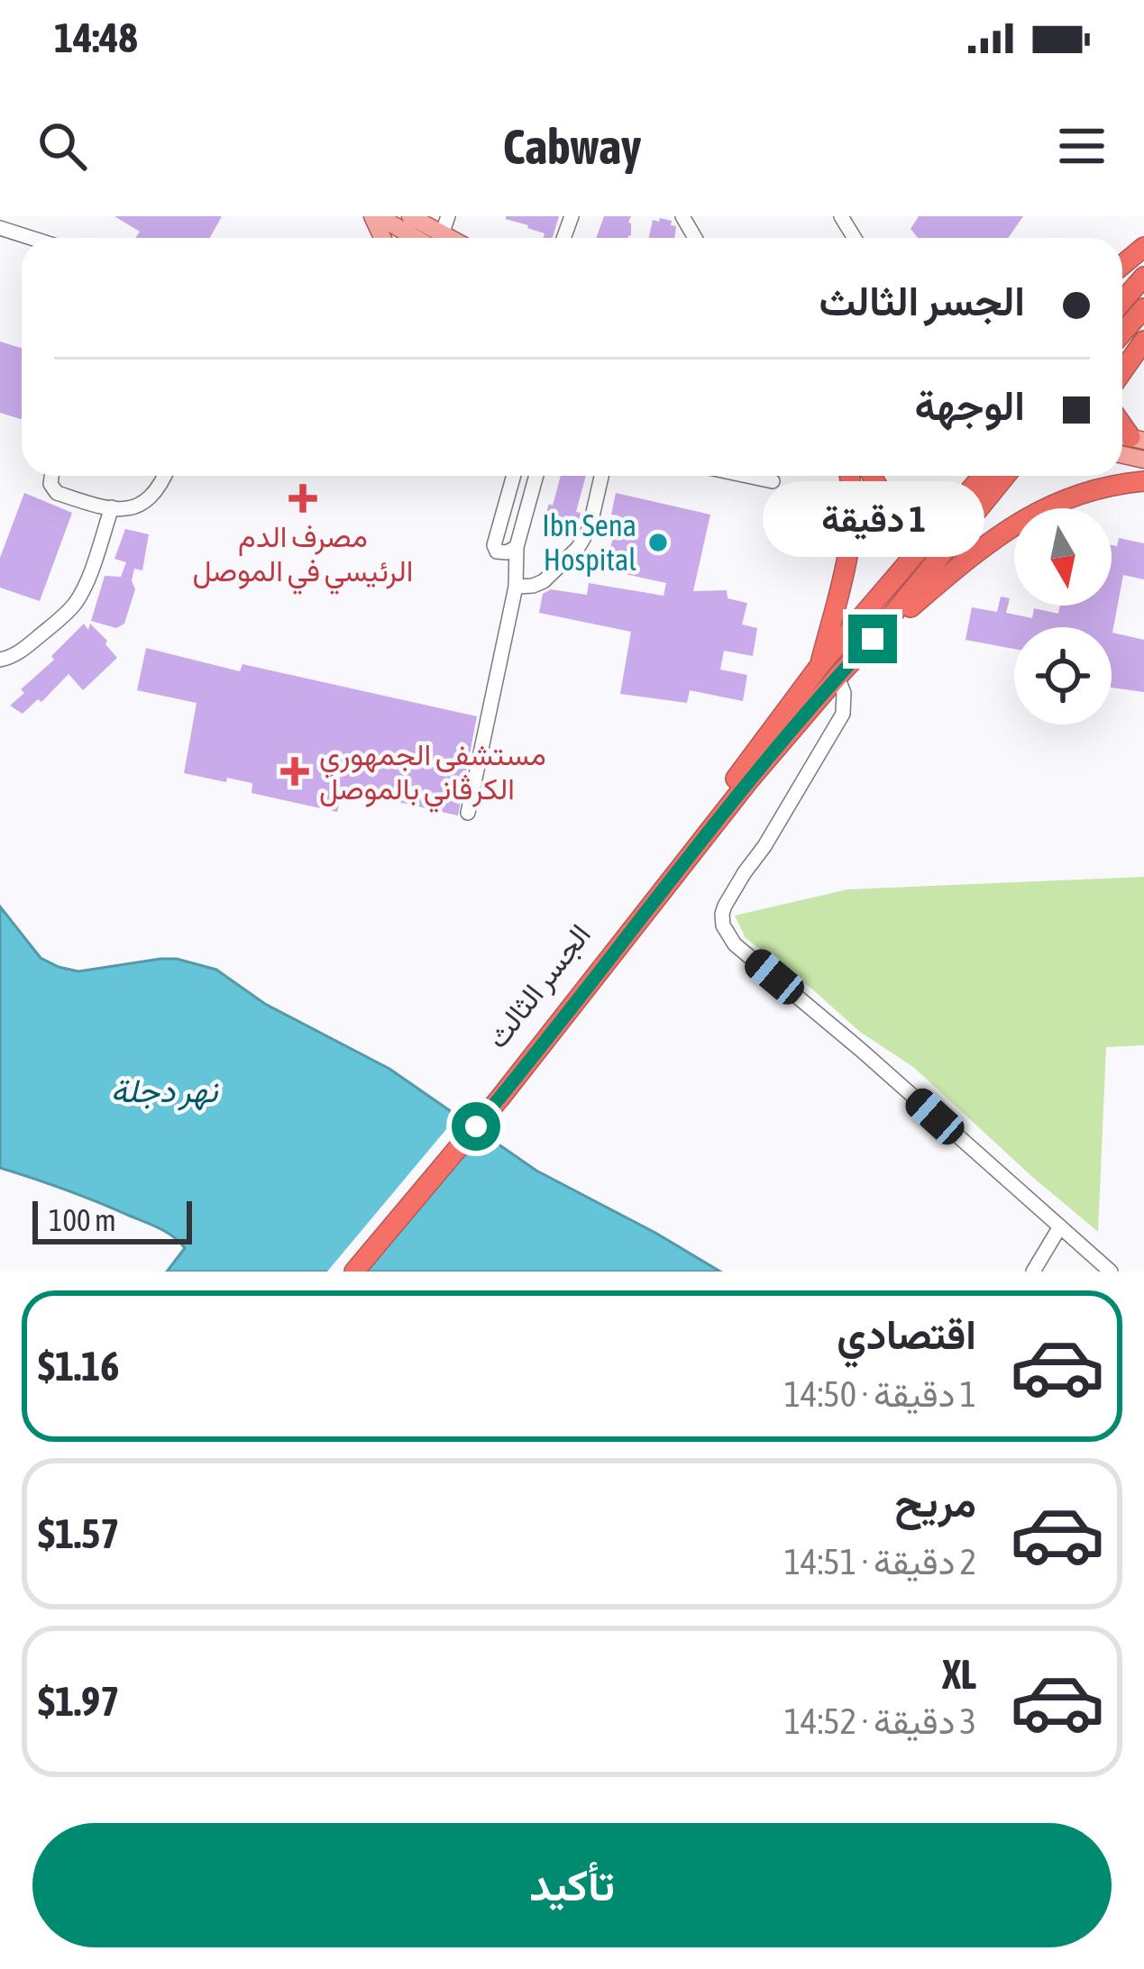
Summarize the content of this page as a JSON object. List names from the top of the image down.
{
  "streets": {
    "highway": ["الجسر الثالث"]
  },
  "water": ["نهر دجلة"],
  "places": {
    "health": ["مصرف الدم الرئيسي في الموصل", "مستشفى الجمهوري الكرڤاني بالموصل"],
    "other": ["Ibn Sena Hospital"]
  },
  "scale_bar": "100 m",
  "north": "bottom",
  "page": {
    "status": "14:48",
    "header": "Cabway",
    "banner": ["الجسر الثالث", "الوجهة"],
    "bubble": "1 دقيقة",
    "scale": "100 m",
    "list": [
      {
        "name": "اقتصادي",
        "note": "1 دقيقة · 14:50",
        "value": "$1.16"
      },
      {
        "name": "مريح",
        "note": "2 دقيقة · 14:51",
        "value": "$1.57"
      },
      {
        "name": "XL",
        "note": "3 دقيقة · 14:52",
        "value": "$1.97"
      }
    ],
    "buttons": "تأكيد"
  }
}
